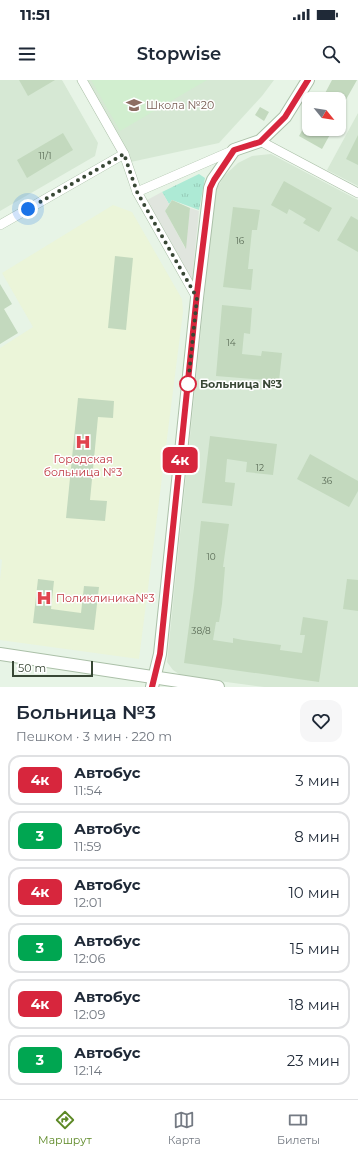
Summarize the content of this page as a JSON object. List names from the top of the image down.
{
  "places": {
    "school or university": ["Школа №20"],
    "other": ["Больница №3"],
    "hospital": ["Городская больница №3", "Поликлиника№3"]
  },
  "lines": ["bus line 4к"],
  "house_numbers": [
    "11/1",
    "16",
    "14",
    "12",
    "36",
    "10",
    "38/8"
  ],
  "scale_bar": "50 m",
  "north": "bottom right",
  "page": {
    "status": "11:51",
    "header": "Stopwise",
    "on_map": "4к",
    "scale": "50 m",
    "heading": ["Больница №3", "Пешком · 3 мин · 220 m"],
    "list": [
      {
        "mark": "4к",
        "name": "Автобус",
        "note": "11:54",
        "value": "3 мин"
      },
      {
        "mark": "3",
        "name": "Автобус",
        "note": "11:59",
        "value": "8 мин"
      },
      {
        "mark": "4к",
        "name": "Автобус",
        "note": "12:01",
        "value": "10 мин"
      },
      {
        "mark": "3",
        "name": "Автобус",
        "note": "12:06",
        "value": "15 мин"
      },
      {
        "mark": "4к",
        "name": "Автобус",
        "note": "12:09",
        "value": "18 мин"
      },
      {
        "mark": "3",
        "name": "Автобус",
        "note": "12:14",
        "value": "23 мин"
      }
    ],
    "tabs": ["Маршрут", "Карта", "Билеты"]
  }
}
